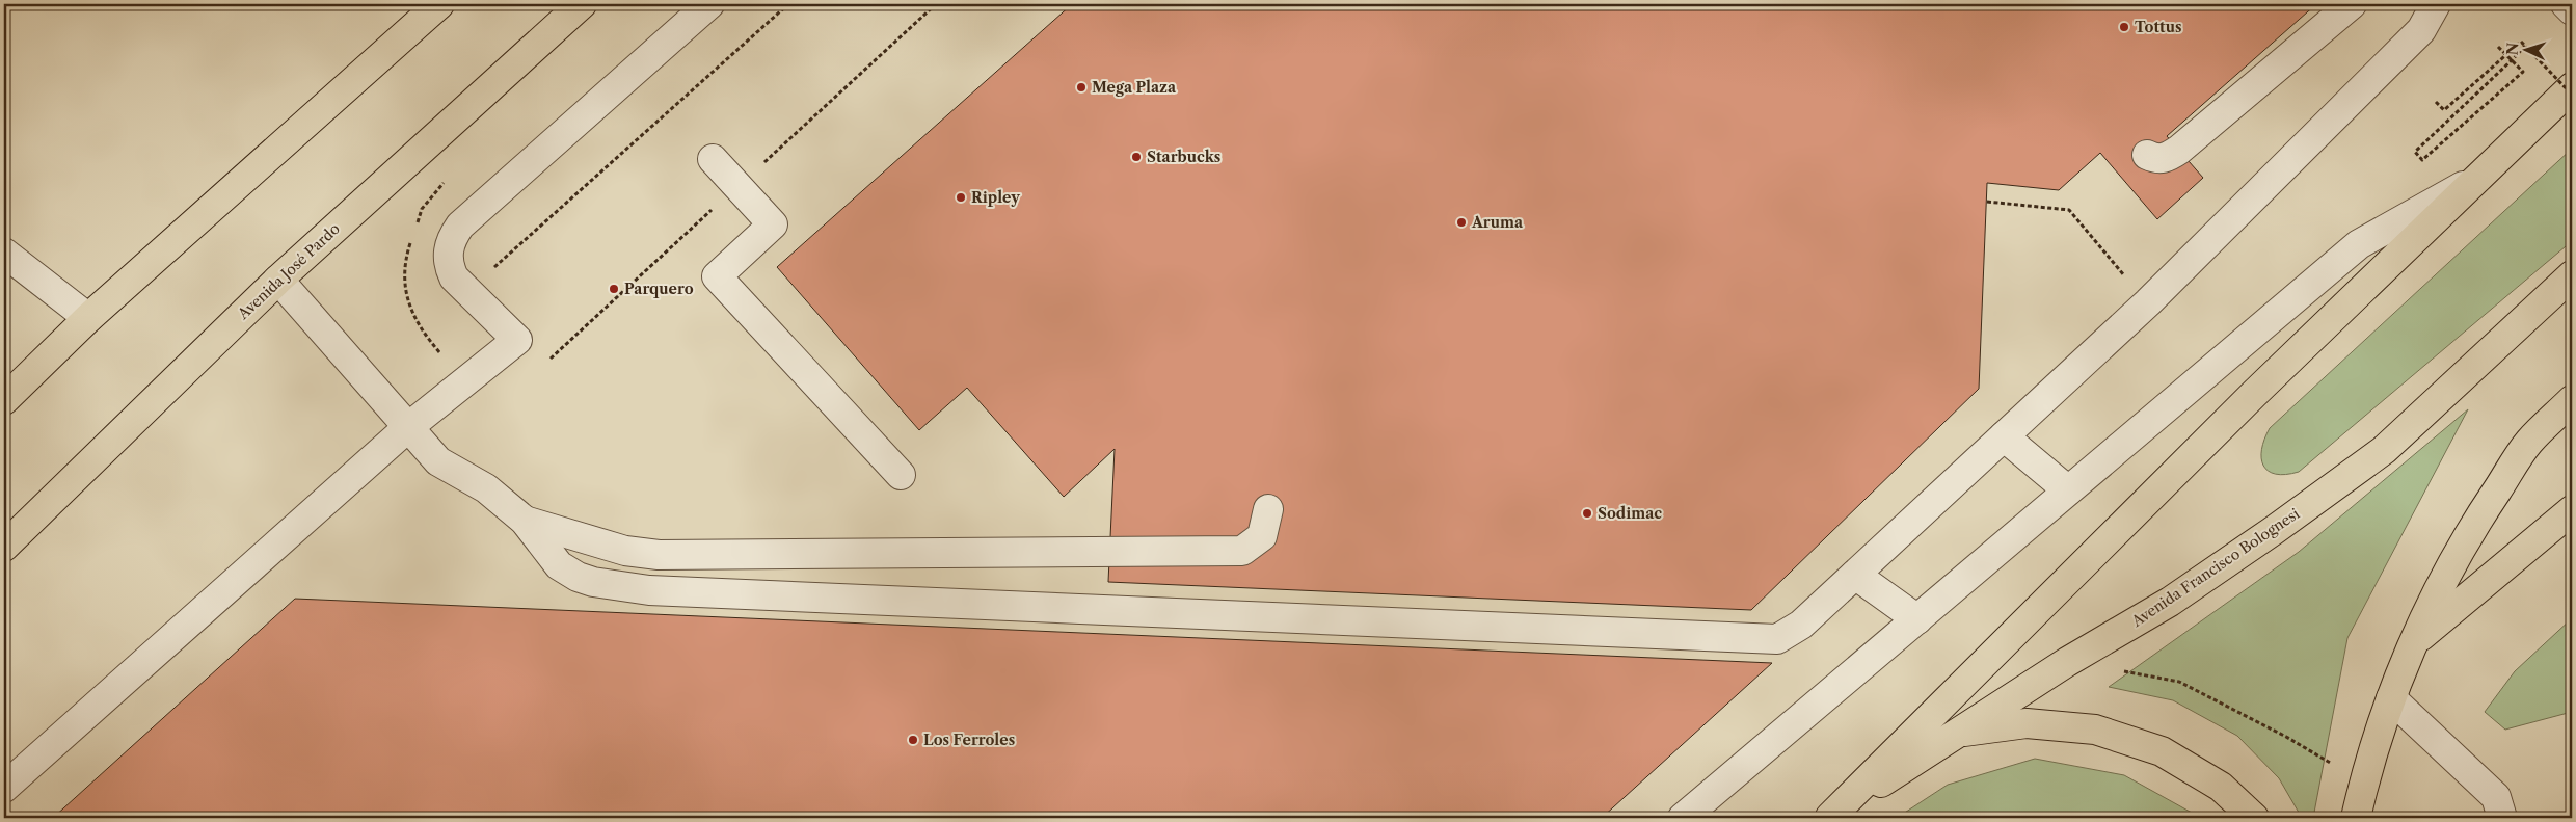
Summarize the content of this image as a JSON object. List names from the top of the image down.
{
  "streets": {
    "main road": ["Avenida José Pardo", "Avenida Francisco Bolognesi"]
  },
  "places": [
    "Tottus",
    "Mega Plaza",
    "Starbucks",
    "Ripley",
    "Aruma",
    "Parquero",
    "Sodimac",
    "Los Ferroles"
  ],
  "north": "left"
}
